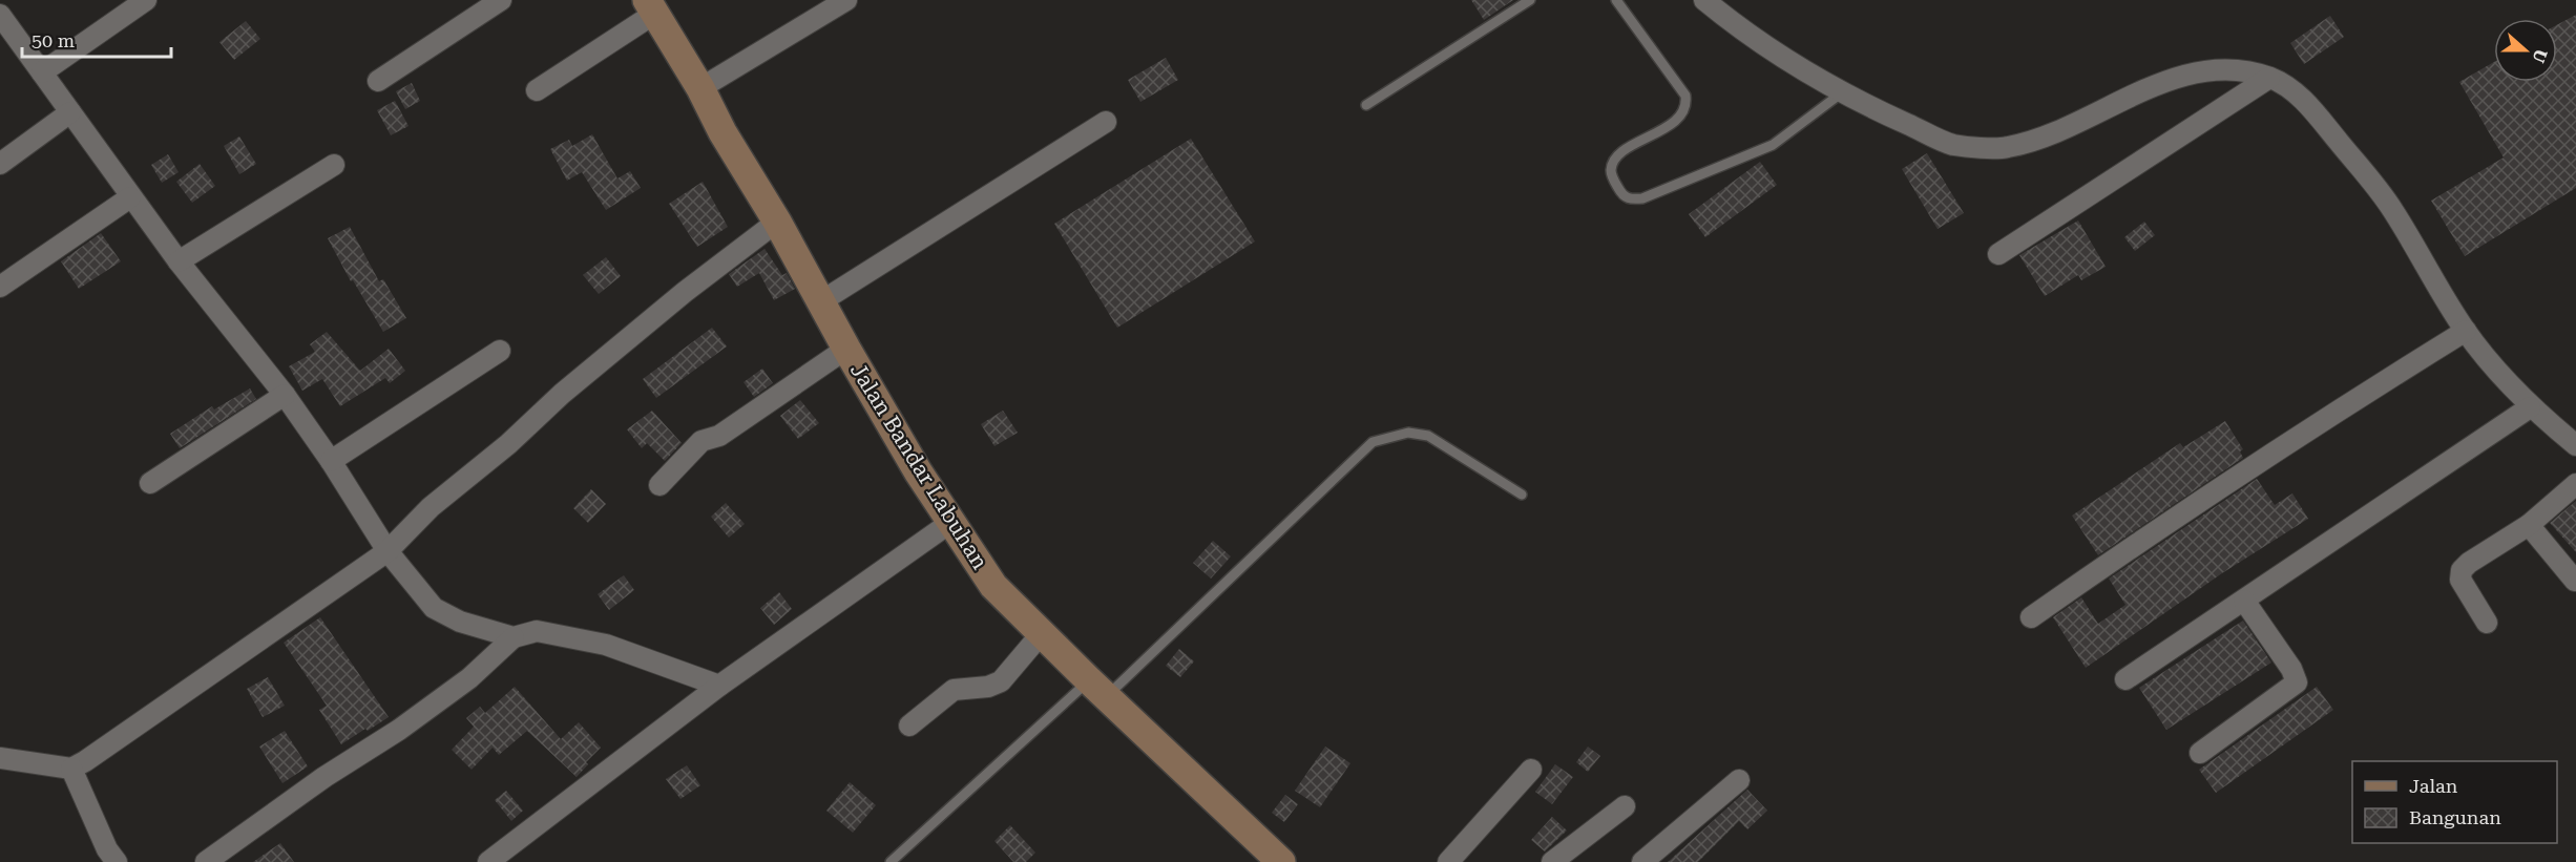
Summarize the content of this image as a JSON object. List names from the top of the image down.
{
  "streets": {
    "main road": ["Jalan Bandar Labuhan"]
  },
  "legend": ["Jalan", "Bangunan"],
  "scale_bar": "50 m",
  "north": "right"
}
